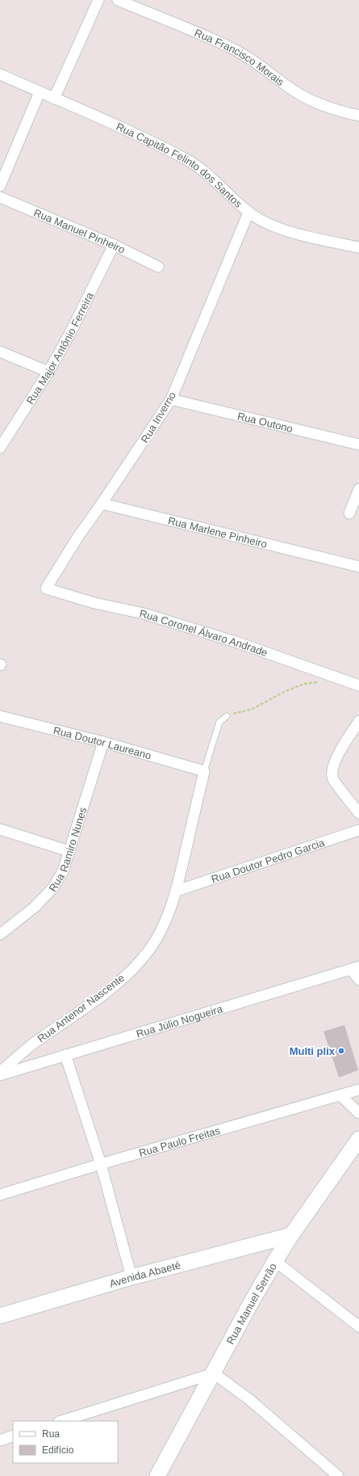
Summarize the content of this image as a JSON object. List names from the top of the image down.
{
  "streets": {
    "street": [
      "Rua Francisco Morais",
      "Rua Capitão Felinto dos Santos",
      "Rua Manuel Pinheiro",
      "Rua Major Antônio Ferreira",
      "Rua Inverno",
      "Rua Outono",
      "Rua Marlene Pinheiro",
      "Rua Coronel Álvaro Andrade",
      "Rua Doutor Laureano",
      "Rua Ramiro Nunes",
      "Rua Doutor Pedro Garcia",
      "Rua Antenor Nascente",
      "Rua Júlio Nogueira",
      "Rua Paulo Freitas",
      "Avenida Abaeté",
      "Rua Manuel Serrão"
    ]
  },
  "crossings": [
    ["Rua Capitão Felinto dos Santos", "Rua Inverno"],
    ["Rua Manuel Pinheiro", "Rua Major Antônio Ferreira"],
    ["Rua Inverno", "Rua Outono"],
    ["Rua Inverno", "Rua Marlene Pinheiro"],
    ["Rua Inverno", "Rua Coronel Álvaro Andrade"],
    ["Rua Doutor Laureano", "Rua Ramiro Nunes"],
    ["Rua Doutor Laureano", "Rua Antenor Nascente"],
    ["Rua Doutor Pedro Garcia", "Rua Antenor Nascente"],
    ["Avenida Abaeté", "Rua Manuel Serrão"]
  ],
  "places": ["Multi plix"],
  "legend": ["Rua", "Edifício"]
}
